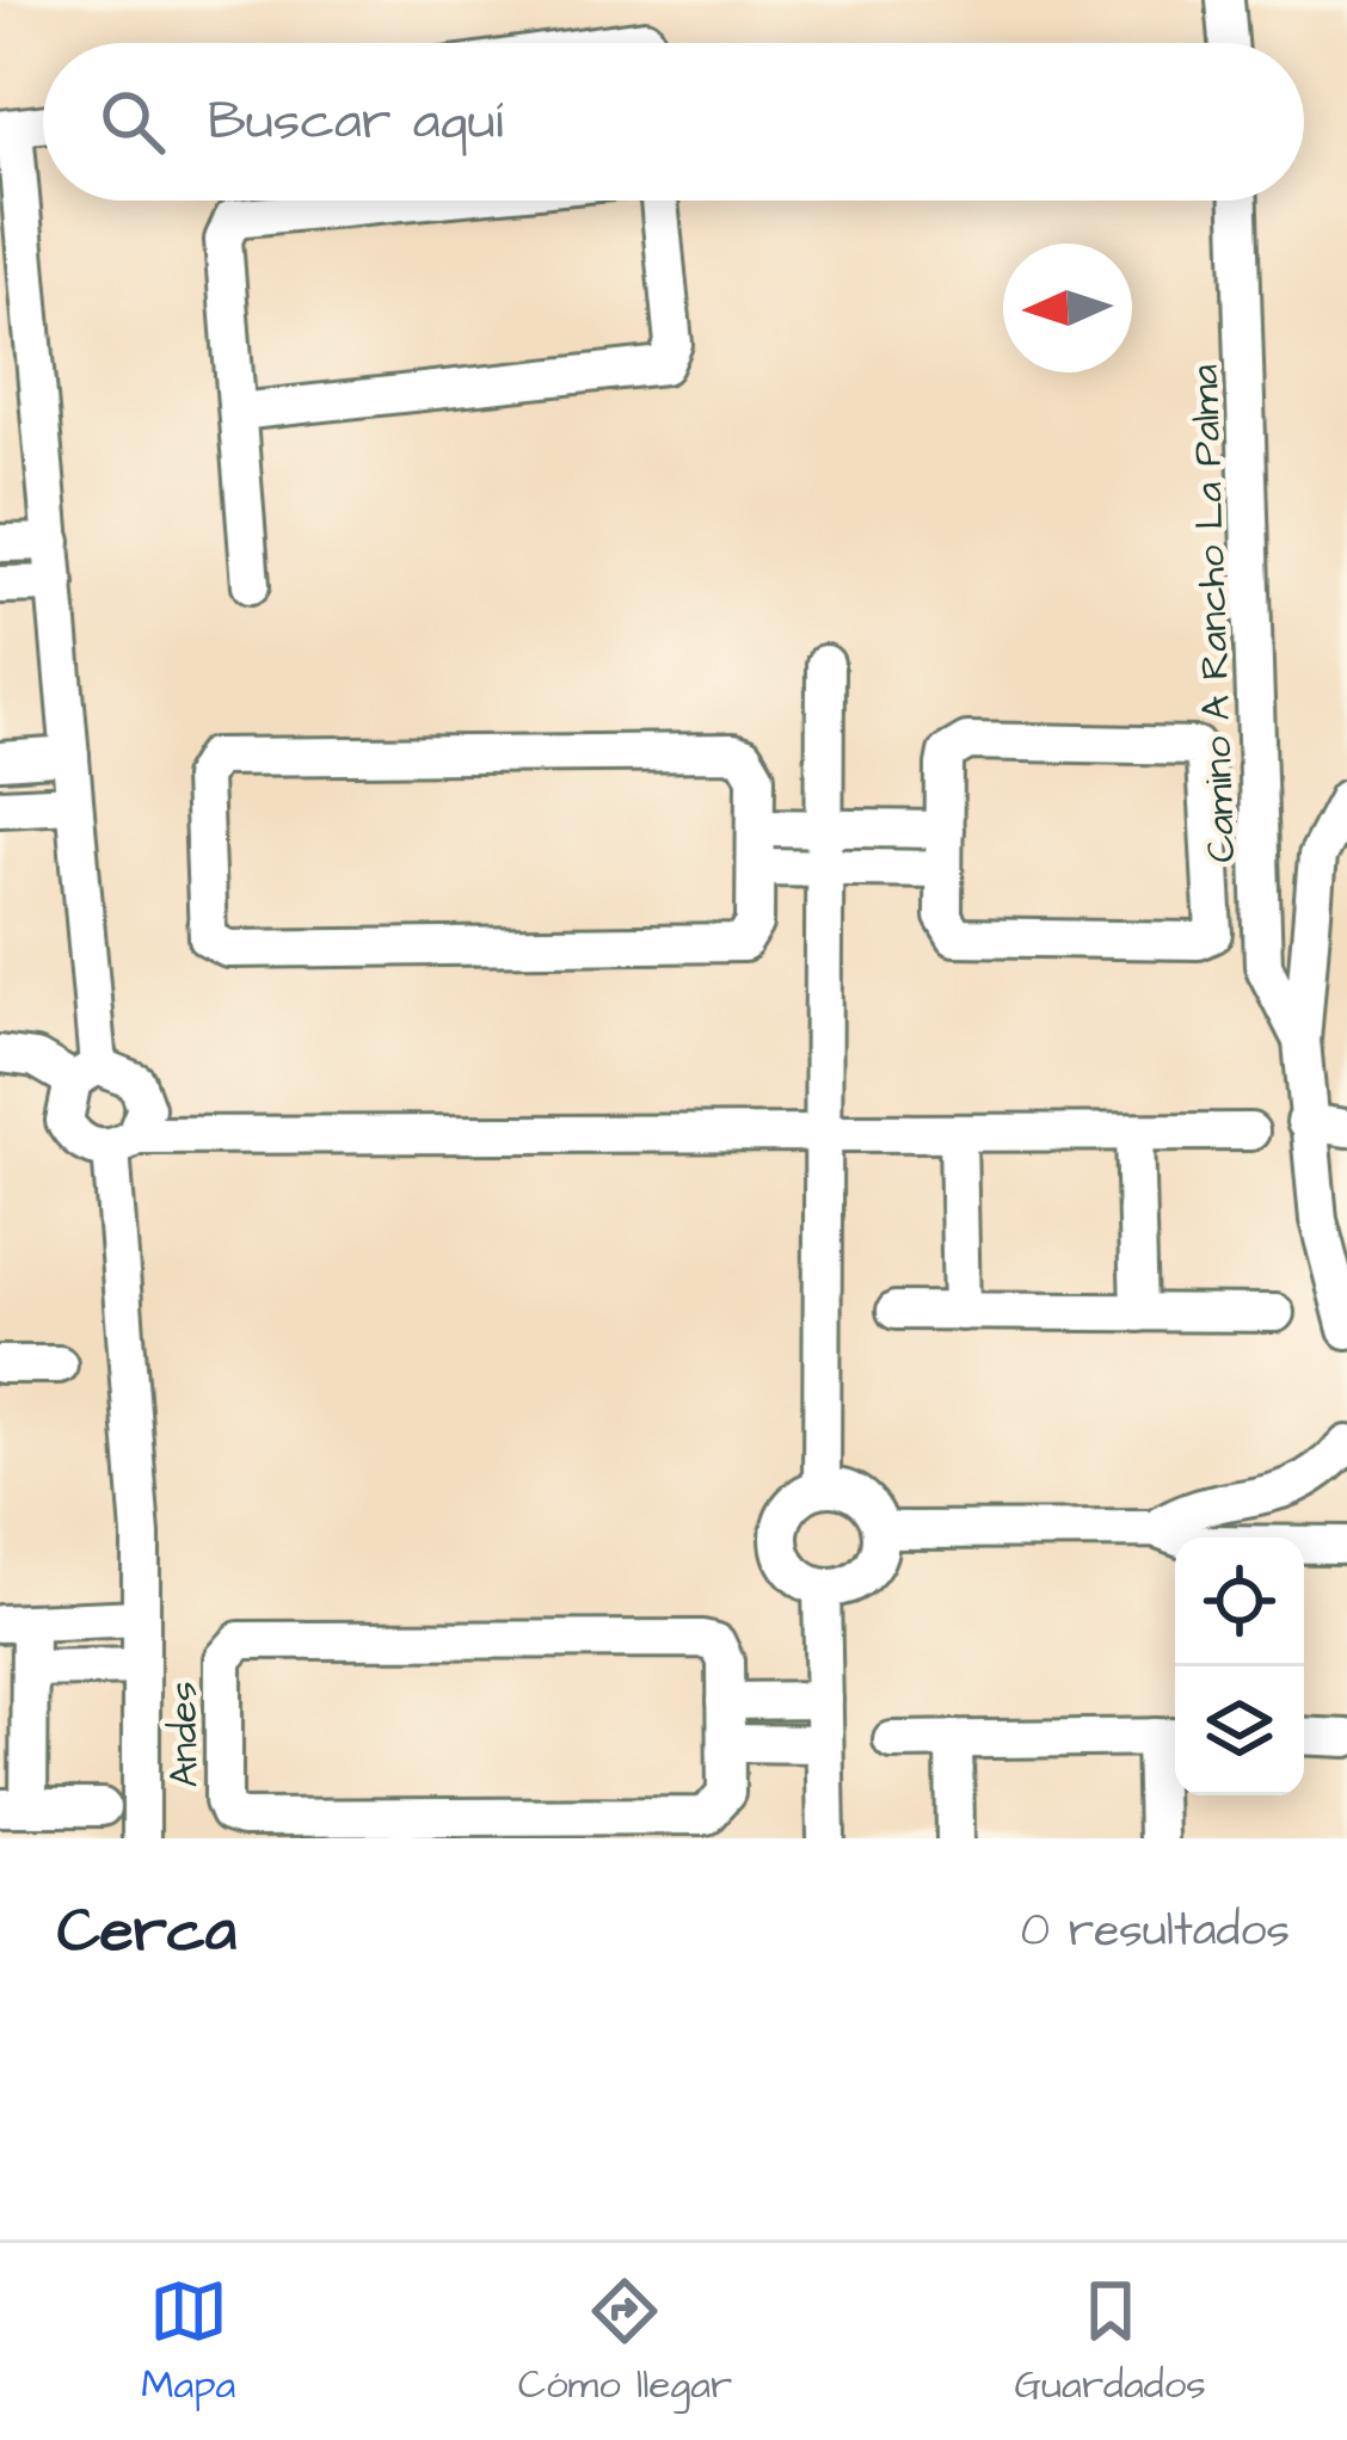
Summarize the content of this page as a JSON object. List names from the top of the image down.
{
  "streets": {
    "street": ["Camino A Rancho La Palma", "Andes"]
  },
  "north": "left",
  "page": {
    "search": "Buscar aquí",
    "heading": ["Cerca", "0 resultados"],
    "nav": ["Mapa", "Cómo llegar", "Guardados"]
  }
}
